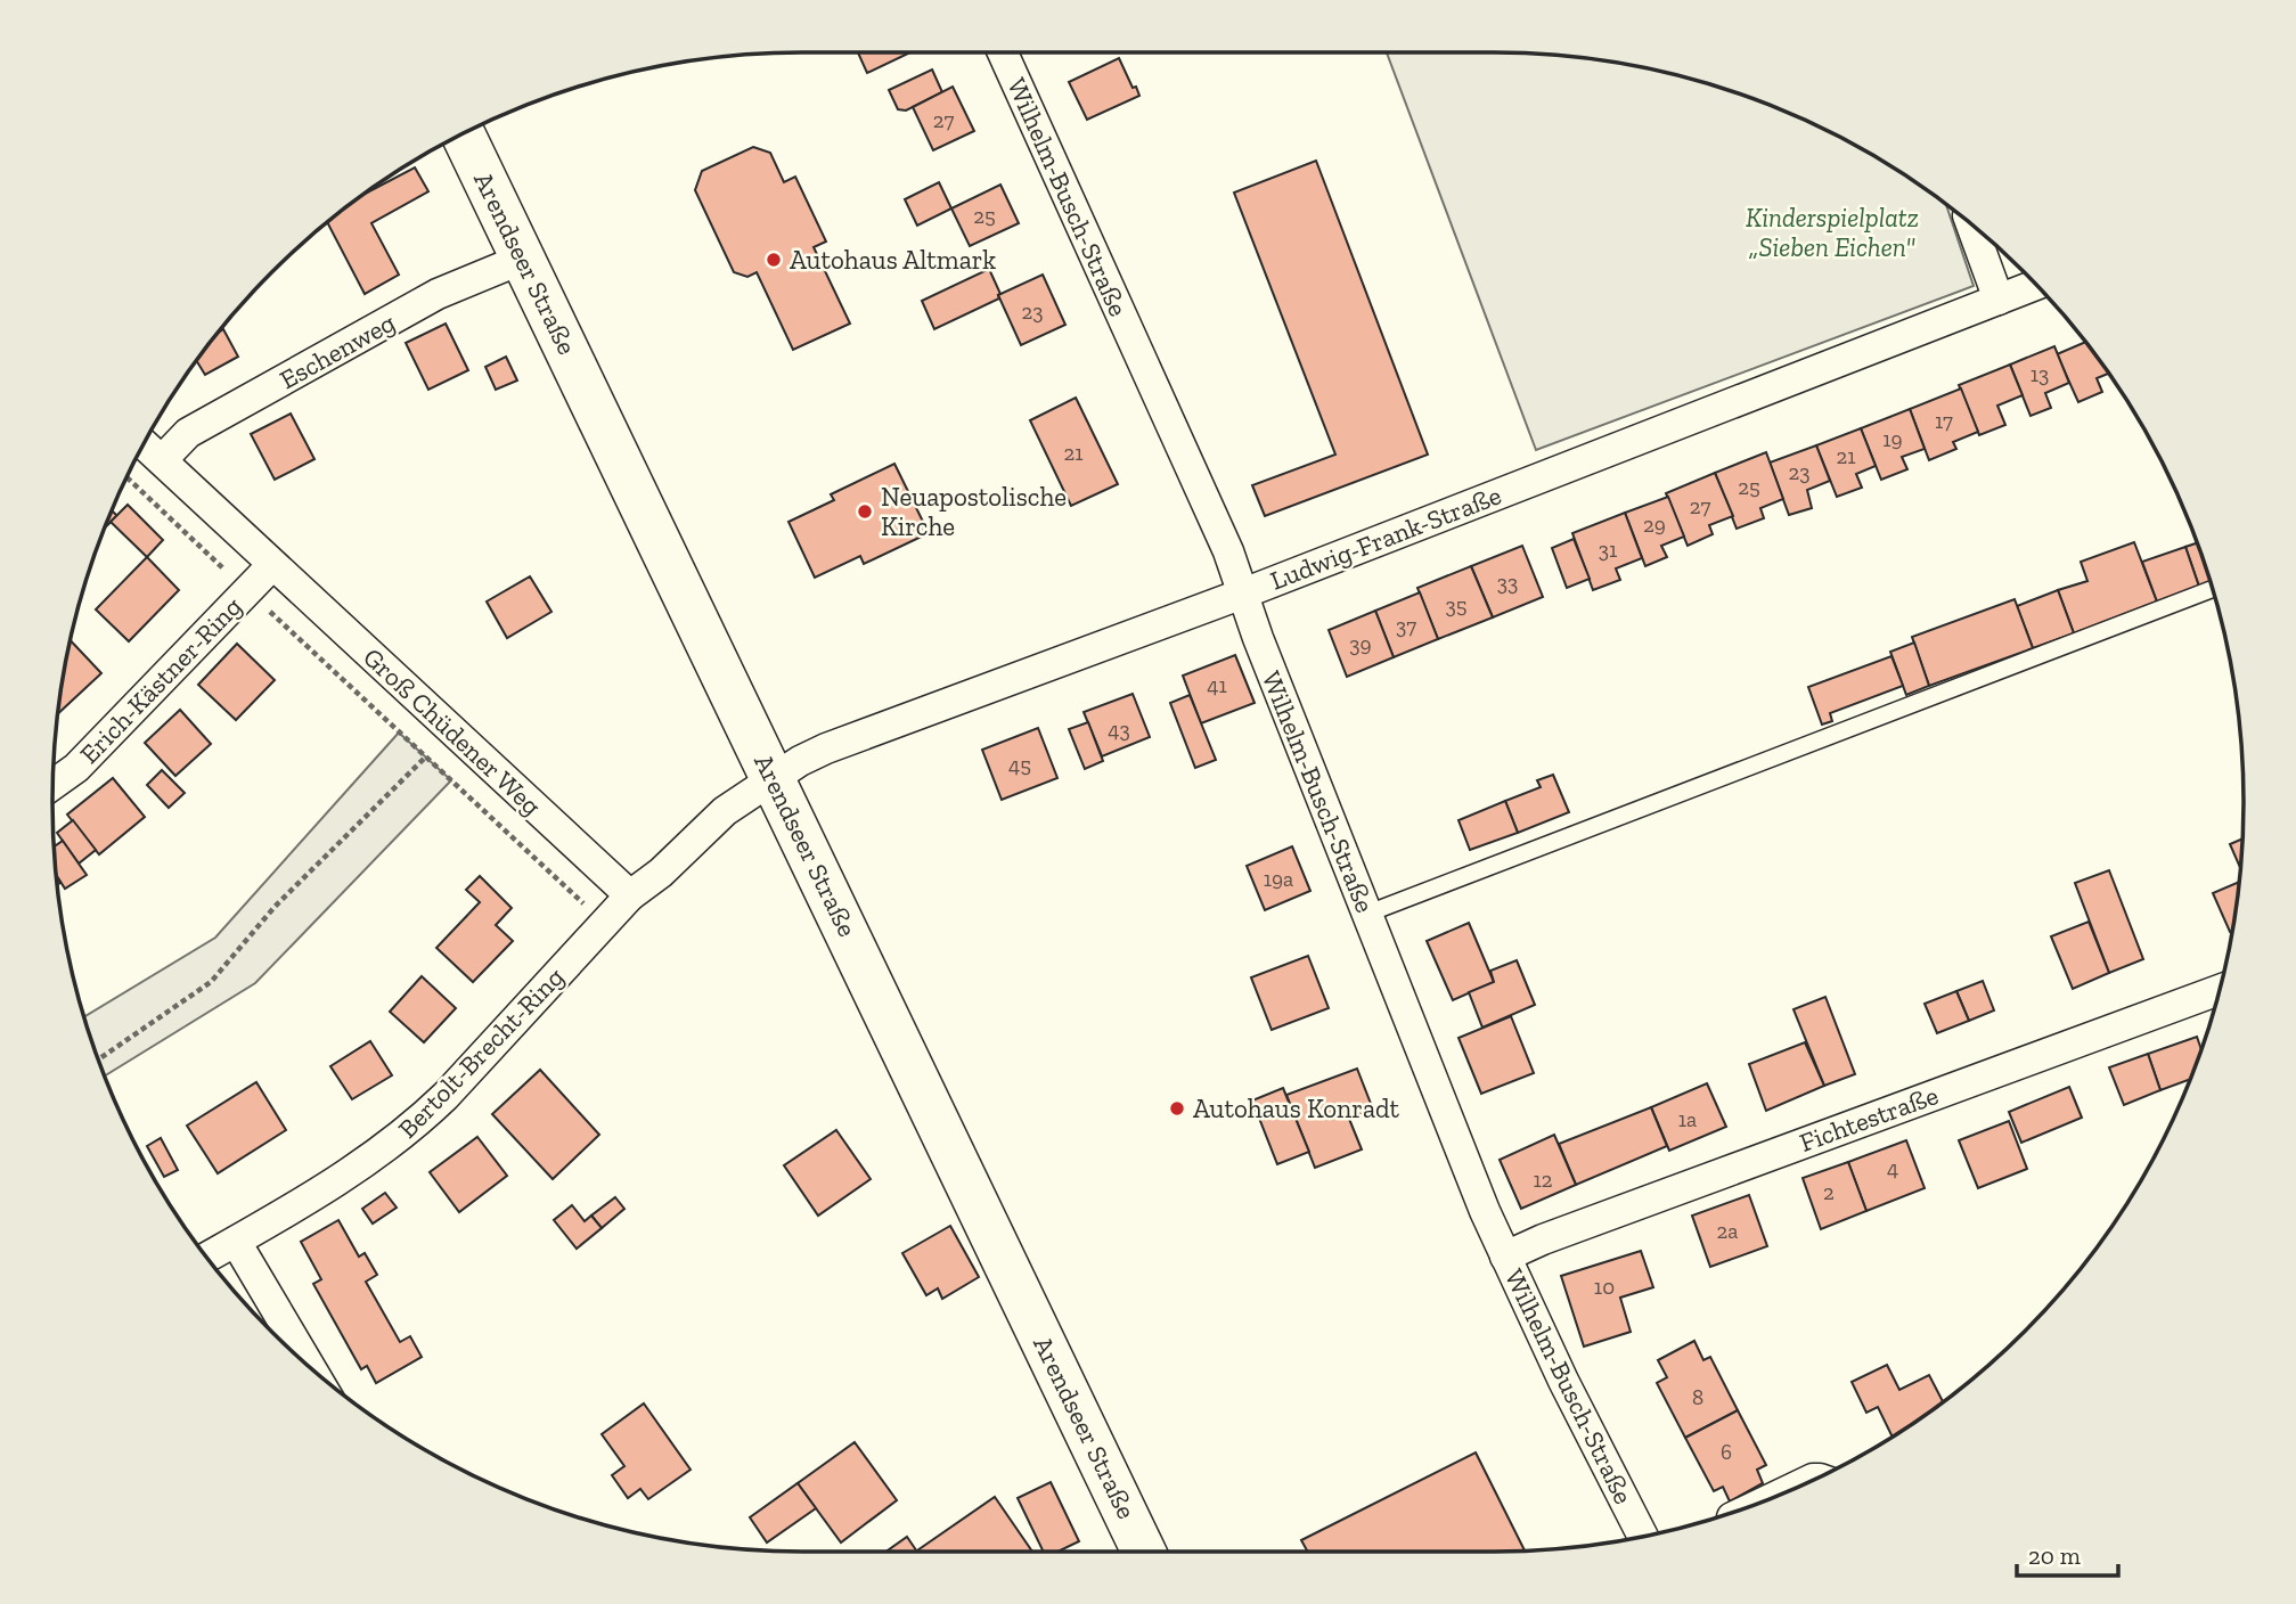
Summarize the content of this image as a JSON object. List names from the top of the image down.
{
  "streets": {
    "main road": ["Arendseer Straße"],
    "street": [
      "Wilhelm-Busch-Straße",
      "Eschenweg",
      "Ludwig-Frank-Straße",
      "Erich-Kästner-Ring",
      "Groß Chüdener Weg",
      "Bertolt-Brecht-Ring",
      "Fichtestraße"
    ]
  },
  "crossings": [
    ["Wilhelm-Busch-Straße", "Ludwig-Frank-Straße"],
    ["Wilhelm-Busch-Straße", "Fichtestraße"],
    ["Arendseer Straße", "Eschenweg"],
    ["Arendseer Straße", "Ludwig-Frank-Straße"],
    ["Eschenweg", "Groß Chüdener Weg"],
    ["Erich-Kästner-Ring", "Groß Chüdener Weg"],
    ["Groß Chüdener Weg", "Bertolt-Brecht-Ring"]
  ],
  "parks": ["Kinderspielplatz „Sieben Eichen\""],
  "places": ["Autohaus Altmark", "Neuapostolische Kirche", "Autohaus Konradt"],
  "house_numbers": [
    "27",
    "25",
    "23",
    "13",
    "17",
    "19",
    "21",
    "21",
    "23",
    "25",
    "27",
    "29",
    "31",
    "33",
    "35",
    "37",
    "39",
    "41",
    "43",
    "45",
    "19a",
    "1a",
    "4",
    "12",
    "2",
    "2a",
    "10",
    "8",
    "6"
  ],
  "scale_bar": "20 m"
}
